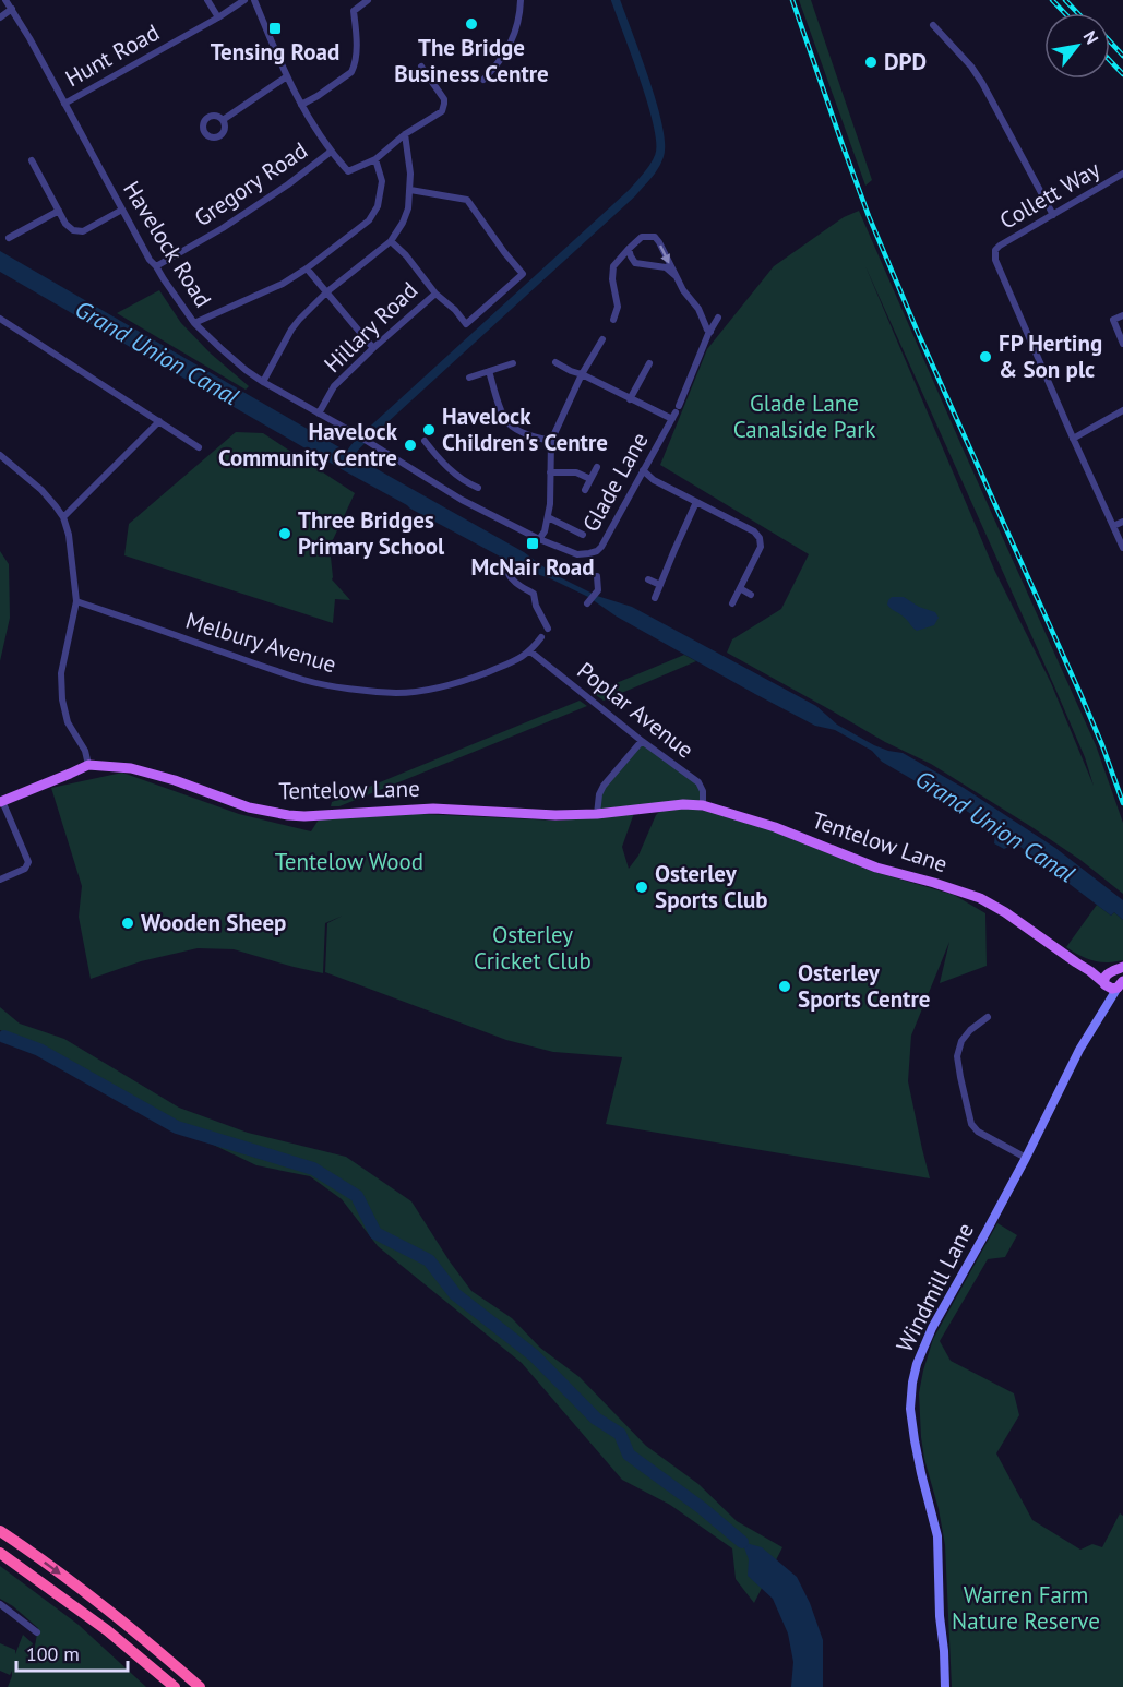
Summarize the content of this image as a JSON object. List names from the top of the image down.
{
  "streets": {
    "main road": ["Tentelow Lane", "Windmill Lane"],
    "street": [
      "Hunt Road",
      "Gregory Road",
      "Collett Way",
      "Havelock Road",
      "Hillary Road",
      "Glade Lane",
      "Melbury Avenue",
      "Poplar Avenue"
    ]
  },
  "crossings": [
    ["Hunt Road", "Havelock Road"],
    ["Gregory Road", "Havelock Road"],
    ["Havelock Road", "Hillary Road"],
    ["Havelock Road", "Glade Lane"],
    ["Melbury Avenue", "Poplar Avenue"],
    ["Poplar Avenue", "Tentelow Lane"],
    ["Tentelow Lane", "Windmill Lane"]
  ],
  "water": ["Grand Union Canal"],
  "parks": [
    "Glade Lane Canalside Park",
    "Tentelow Wood",
    "Osterley Cricket Club",
    "Warren Farm Nature Reserve"
  ],
  "places": {
    "other": [
      "The Bridge Business Centre",
      "DPD",
      "FP Herting & Son plc",
      "Havelock Children's Centre",
      "Havelock Community Centre",
      "Three Bridges Primary School",
      "Osterley Sports Club",
      "Wooden Sheep",
      "Osterley Sports Centre"
    ],
    "transit": ["Tensing Road", "McNair Road"]
  },
  "scale_bar": "100 m",
  "north": "top right"
}
